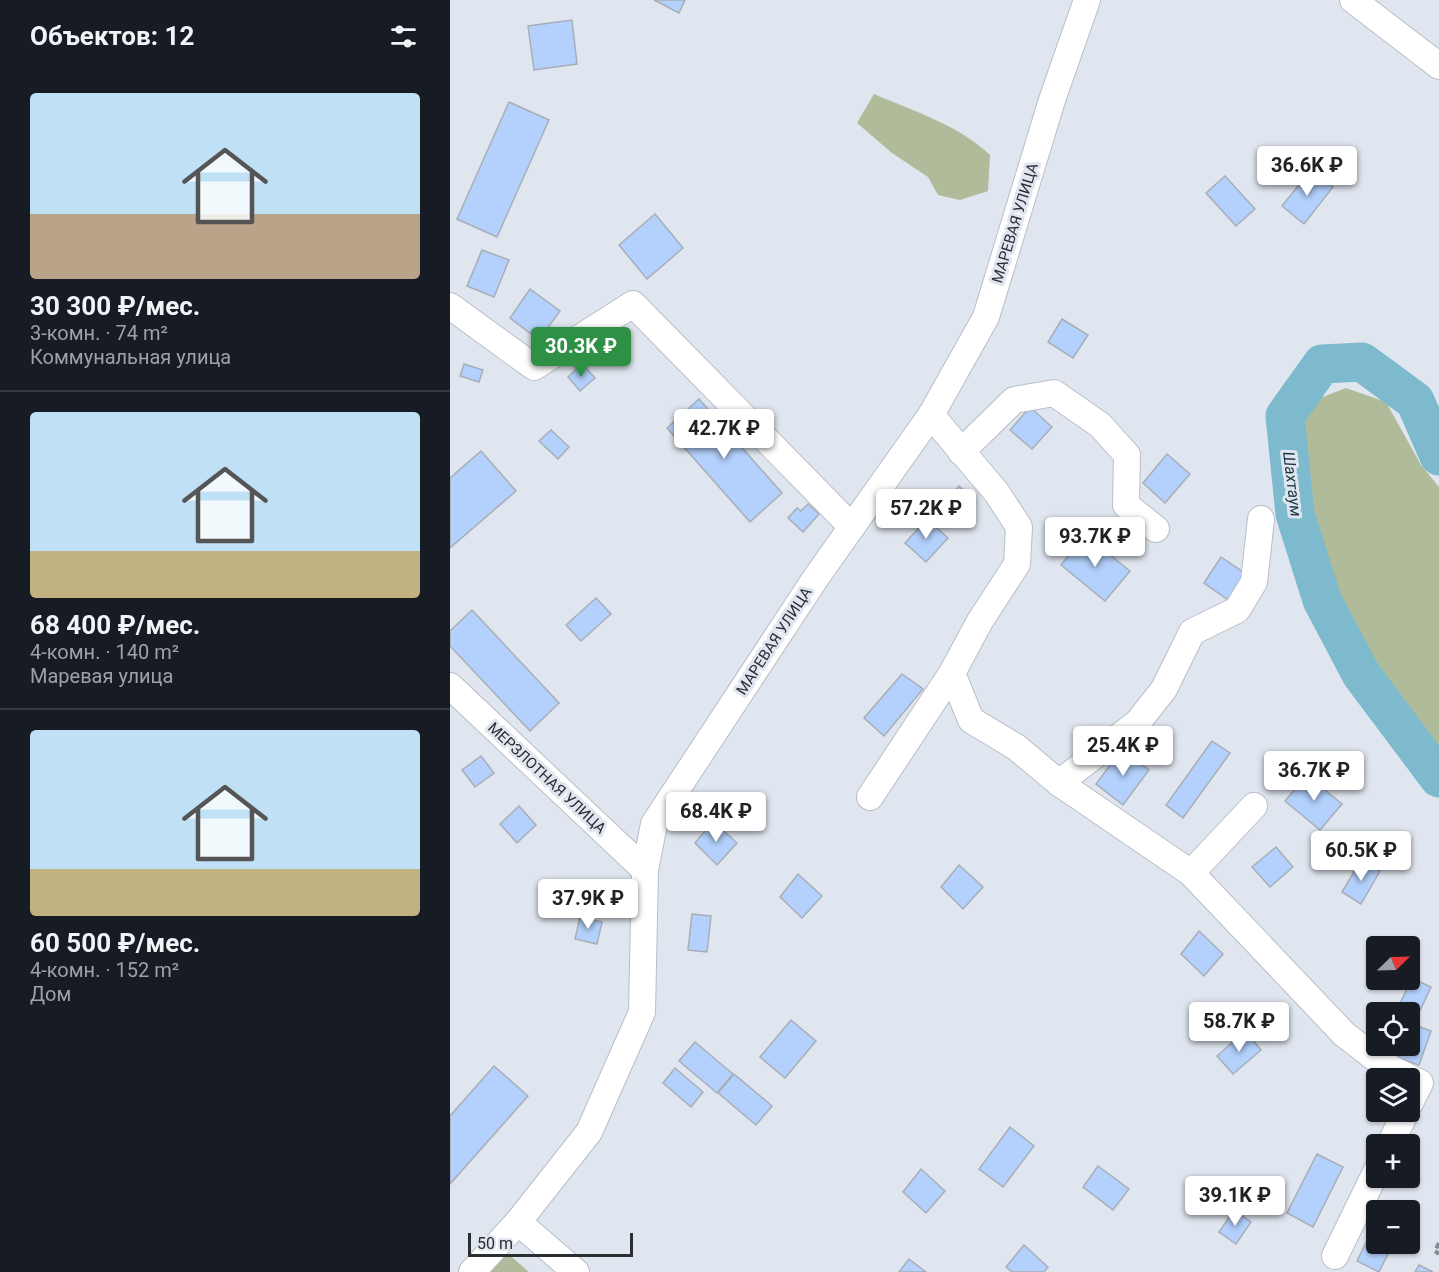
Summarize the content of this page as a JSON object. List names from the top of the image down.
{
  "streets": {
    "street": ["МАРЕВАЯ УЛИЦА", "МЕРЗЛОТНАЯ УЛИЦА"]
  },
  "crossings": [
    ["МАРЕВАЯ УЛИЦА", "МЕРЗЛОТНАЯ УЛИЦА"]
  ],
  "water": ["Шахтаум"],
  "scale_bar": "50 m",
  "north": "top right",
  "page": {
    "heading": "Объектов: 12",
    "list": [
      {
        "name": "30 300 ₽/мес.",
        "note": "3-комн. · 74 m² · Коммунальная улица"
      },
      {
        "name": "68 400 ₽/мес.",
        "note": "4-комн. · 140 m² · Маревая улица"
      },
      {
        "name": "60 500 ₽/мес.",
        "note": "4-комн. · 152 m² · Дом"
      }
    ],
    "price": [
      "36.6K ₽",
      "30.3K ₽",
      "42.7K ₽",
      "57.2K ₽",
      "93.7K ₽",
      "25.4K ₽",
      "36.7K ₽",
      "68.4K ₽",
      "60.5K ₽",
      "37.9K ₽",
      "58.7K ₽",
      "39.1K ₽"
    ],
    "map_buttons": ["+", "−"],
    "scale": "50 m"
  }
}
